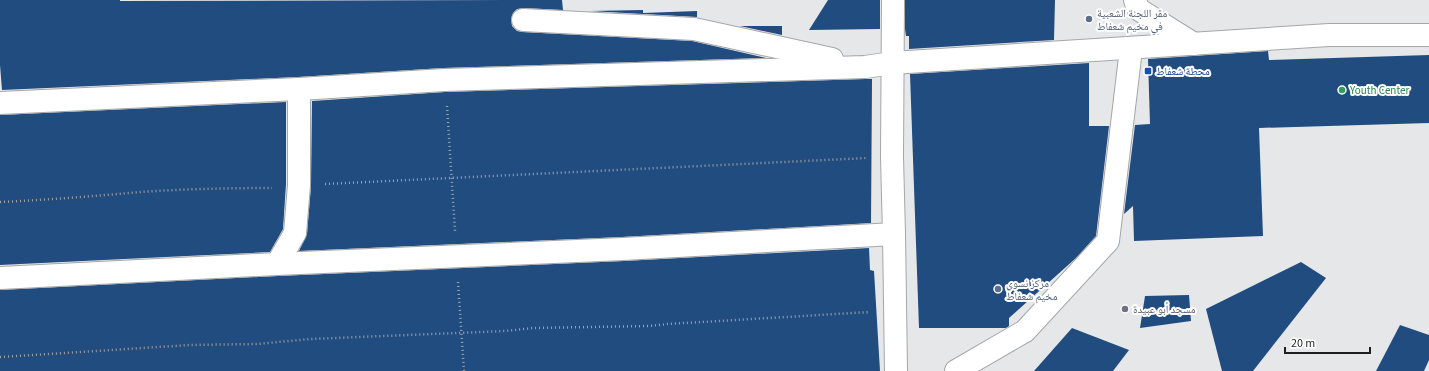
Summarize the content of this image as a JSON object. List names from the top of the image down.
{
  "places": {
    "other": [
      "مقر اللجنة الشعبية في مخيم شعفاط",
      "Youth Center",
      "مركز نسوي مخيم شعفاط",
      "مسجد أبو عبيدة"
    ],
    "transit": ["محطة شعفاط"]
  },
  "scale_bar": "20 m"
}
